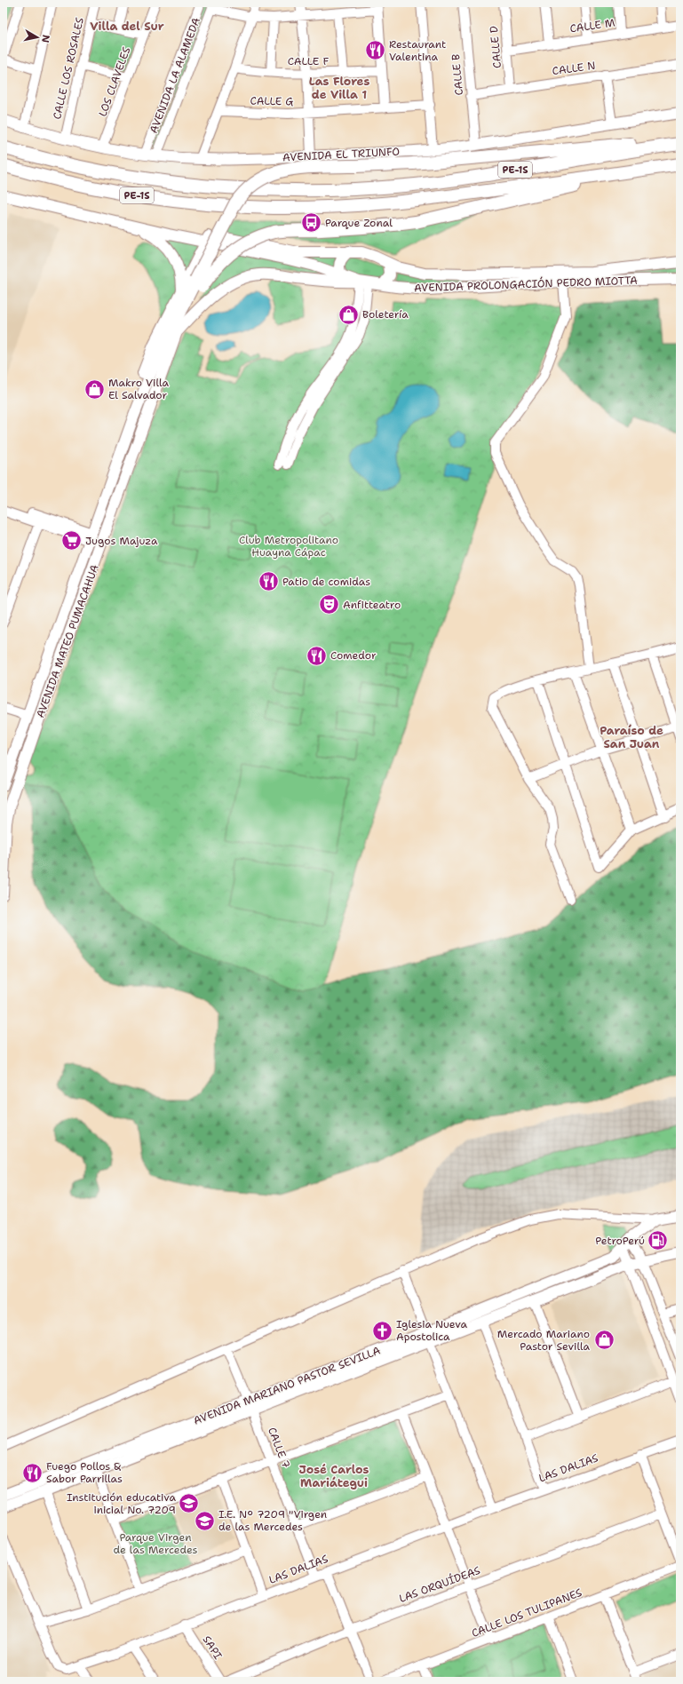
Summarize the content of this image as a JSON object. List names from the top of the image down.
{
  "streets": {
    "highway": ["PE-1S"],
    "main road": [
      "AVENIDA EL TRIUNFO",
      "AVENIDA PROLONGACIÓN PEDRO MIOTTA",
      "AVENIDA MATEO PUMACAHUA",
      "AVENIDA MARIANO PASTOR SEVILLA"
    ],
    "street": [
      "CALLE M",
      "CALLE D",
      "CALLE F",
      "CALLE LOS ROSALES",
      "CALLE N",
      "CALLE B",
      "AVENIDA LA ALAMEDA",
      "LOS CLAVELES",
      "CALLE G",
      "CALLE 7",
      "LAS DALIAS",
      "LAS ORQUÍDEAS",
      "CALLE LOS TULIPANES",
      "SAPI"
    ]
  },
  "crossings": [
    ["CALLE M", "CALLE D"],
    ["CALLE D", "CALLE N"],
    ["CALLE LOS ROSALES", "AVENIDA EL TRIUNFO"],
    ["CALLE N", "CALLE B"],
    ["CALLE B", "AVENIDA EL TRIUNFO"],
    ["AVENIDA LA ALAMEDA", "AVENIDA EL TRIUNFO"],
    ["LOS CLAVELES", "AVENIDA EL TRIUNFO"],
    ["AVENIDA MARIANO PASTOR SEVILLA", "CALLE 7"],
    ["CALLE 7", "LAS DALIAS"],
    ["LAS DALIAS", "SAPI"]
  ],
  "districts": [
    "Villa del Sur",
    "Las Flores de Villa 1",
    "Paraíso de San Juan",
    "José Carlos Mariátegui"
  ],
  "parks": ["Club Metropolitano Huayna Cápac", "Parque Virgen de las Mercedes"],
  "places": {
    "restaurant": [
      "Restaurant Valentina",
      "Patio de comidas",
      "Comedor",
      "Fuego Pollos & Sabor Parrillas"
    ],
    "bus stop": ["Parque Zonal"],
    "shop": ["Boletería", "Makro Villa El Salvador", "Mercado Mariano Pastor Sevilla"],
    "supermarket": ["Jugos Majuza"],
    "theatre": ["Anfitteatro"],
    "fuel station": ["PetroPerú"],
    "church": ["Iglesia Nueva Apostolica"],
    "school or university": ["Institución educativa inicial No. 7209", "I.E. N° 7209 \"Virgen de las Mercedes"]
  },
  "north": "right"
}
